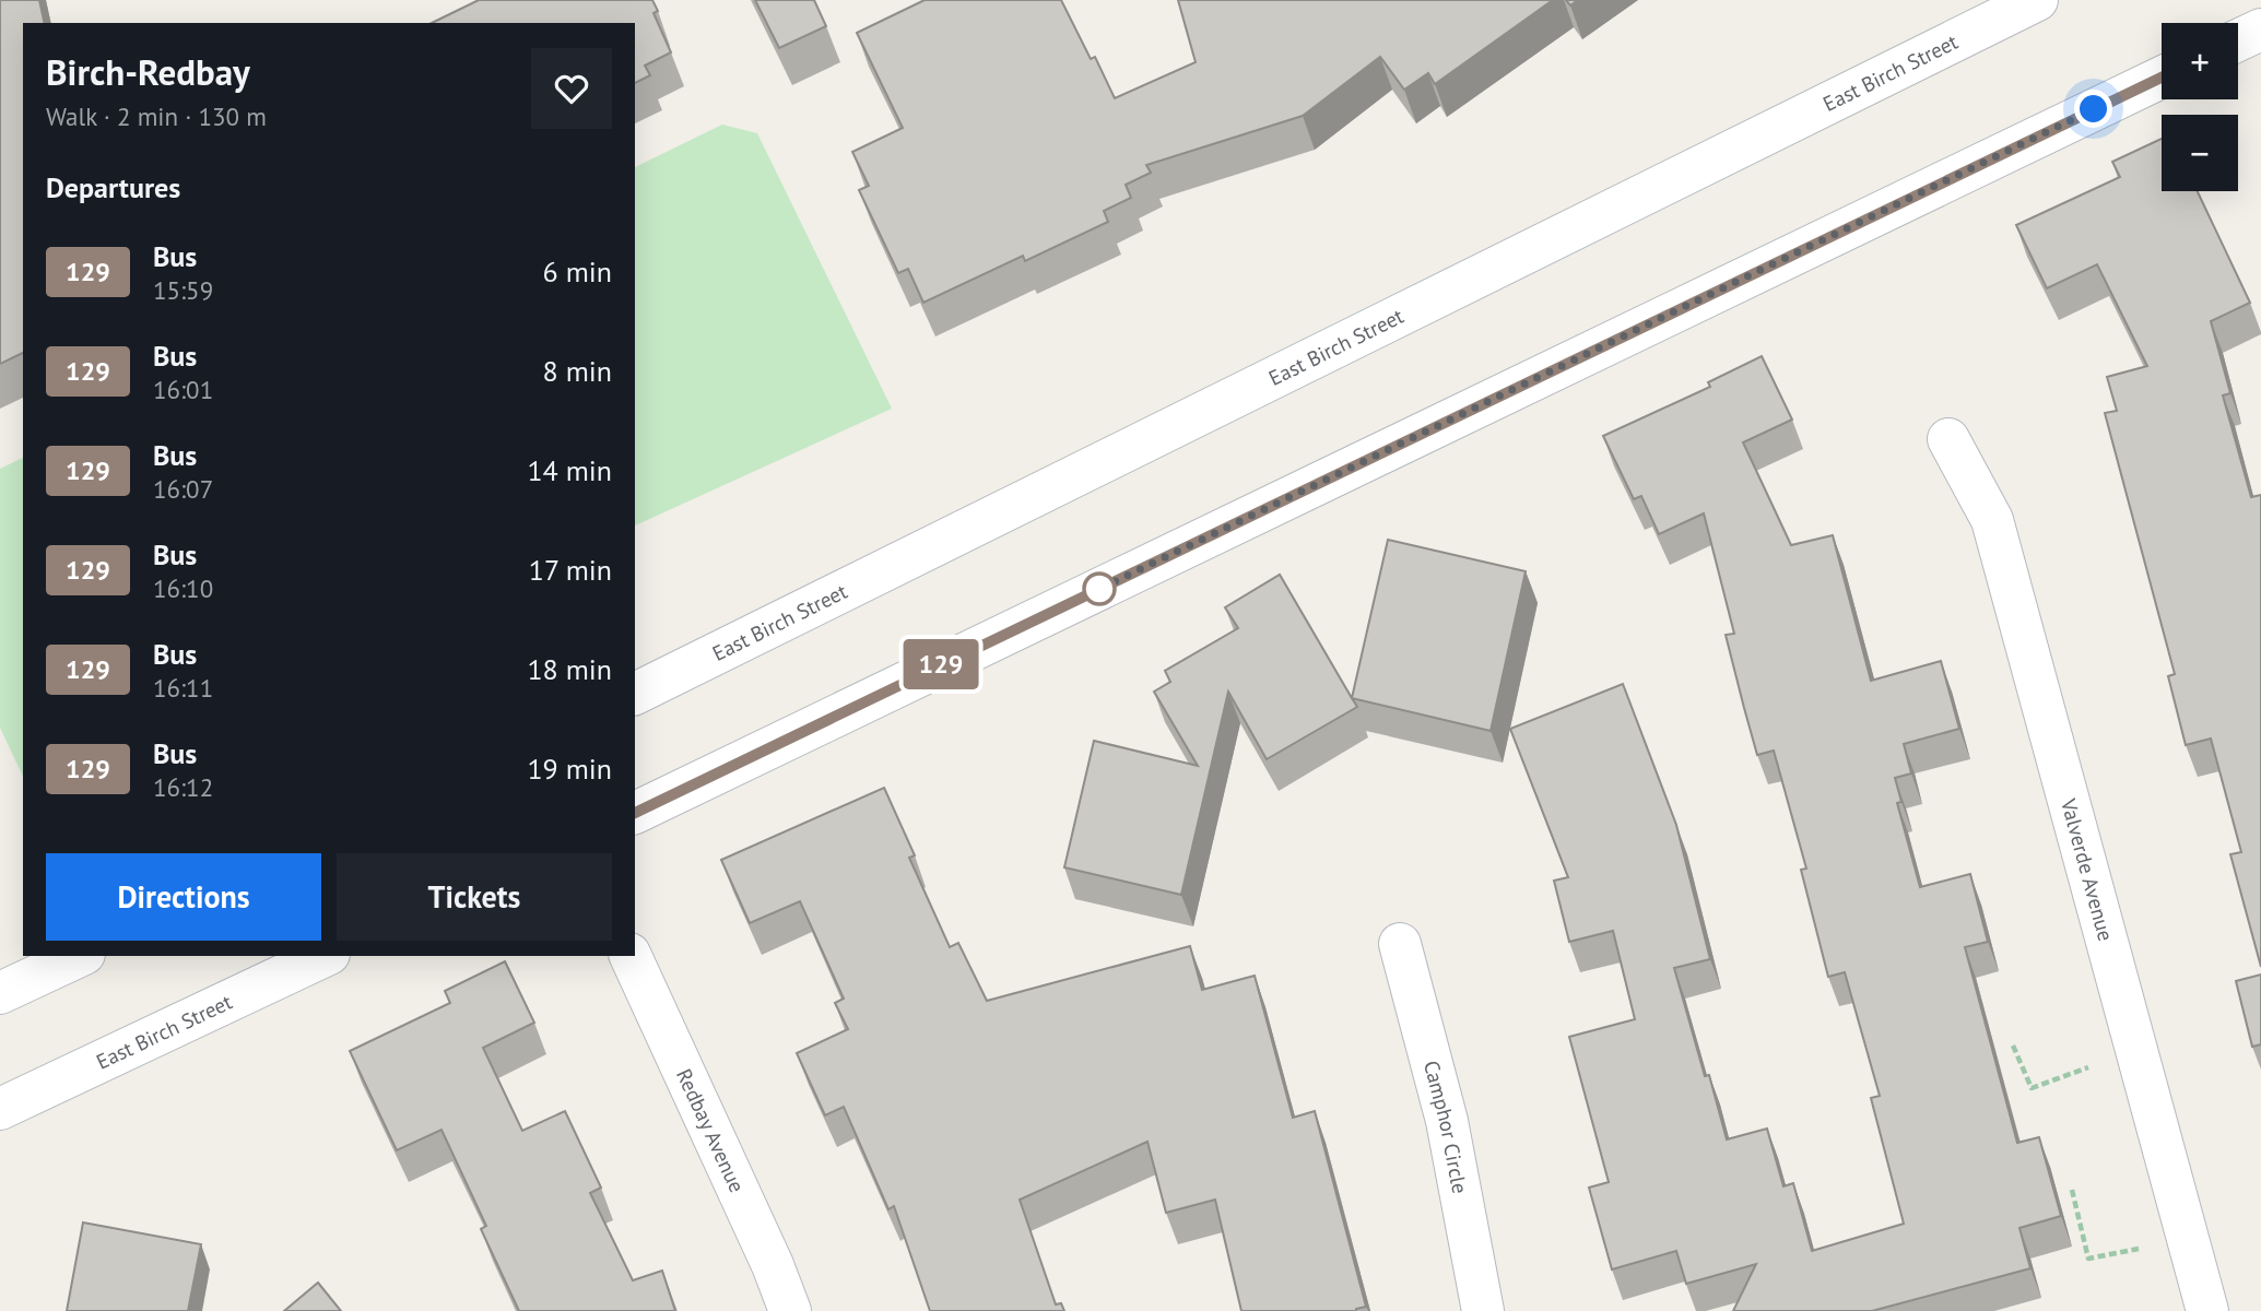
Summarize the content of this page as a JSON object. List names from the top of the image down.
{
  "streets": {
    "street": [
      "East Birch Street",
      "Valverde Avenue",
      "Camphor Circle",
      "Redbay Avenue"
    ]
  },
  "lines": ["bus line 129"],
  "page": {
    "on_map": "129",
    "map_buttons": ["+", "−"],
    "heading": [
      ["Birch-Redbay", "Walk · 2 min · 130 m"],
      "Departures"
    ],
    "list": [
      {
        "mark": "129",
        "name": "Bus",
        "note": "15:59",
        "value": "6 min"
      },
      {
        "mark": "129",
        "name": "Bus",
        "note": "16:01",
        "value": "8 min"
      },
      {
        "mark": "129",
        "name": "Bus",
        "note": "16:07",
        "value": "14 min"
      },
      {
        "mark": "129",
        "name": "Bus",
        "note": "16:10",
        "value": "17 min"
      },
      {
        "mark": "129",
        "name": "Bus",
        "note": "16:11",
        "value": "18 min"
      },
      {
        "mark": "129",
        "name": "Bus",
        "note": "16:12",
        "value": "19 min"
      }
    ],
    "buttons": ["Directions", "Tickets"]
  }
}
